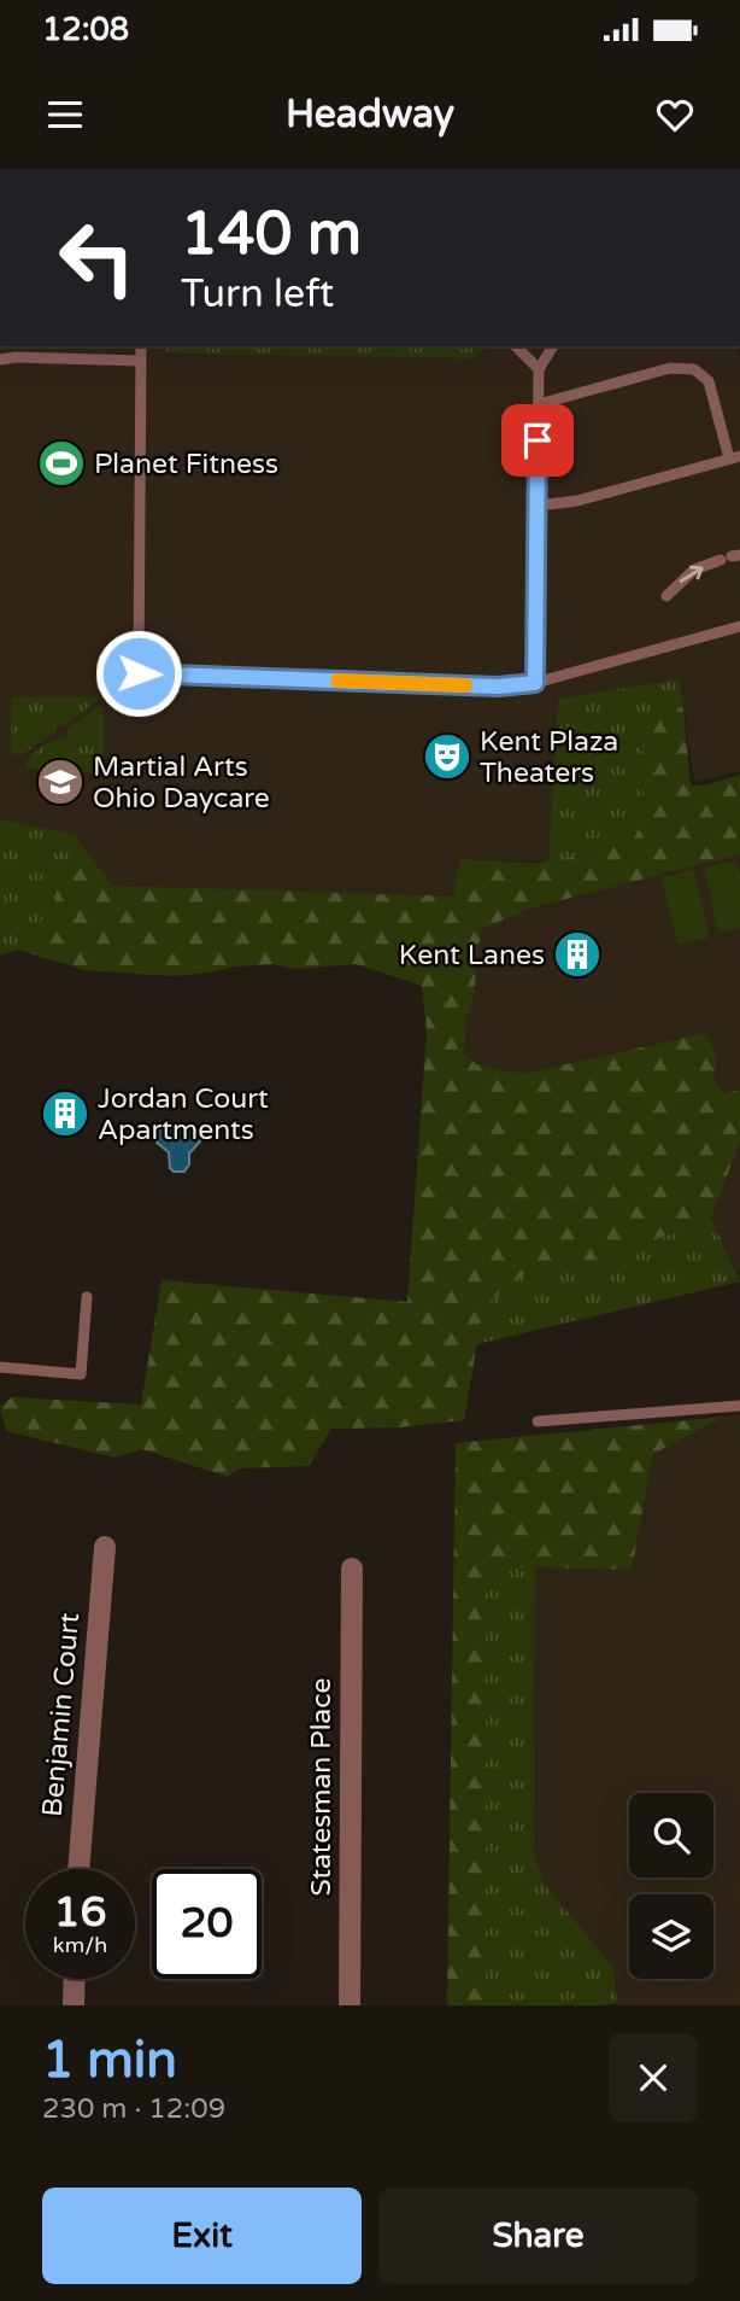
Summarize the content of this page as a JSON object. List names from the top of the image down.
{
  "streets": {
    "street": ["Benjamin Court", "Statesman Place"]
  },
  "places": {
    "sports": ["Planet Fitness"],
    "theatre": ["Kent Plaza Theaters"],
    "school or university": ["Martial Arts Ohio Daycare"],
    "building": ["Kent Lanes", "Jordan Court Apartments"]
  },
  "page": {
    "status": "12:08",
    "header": "Headway",
    "turn": ["140 m", "Turn left"],
    "speed": "16 km/h",
    "limit": "20",
    "heading": ["1 min", "230 m · 12:09"],
    "buttons": ["Exit", "Share"]
  }
}
